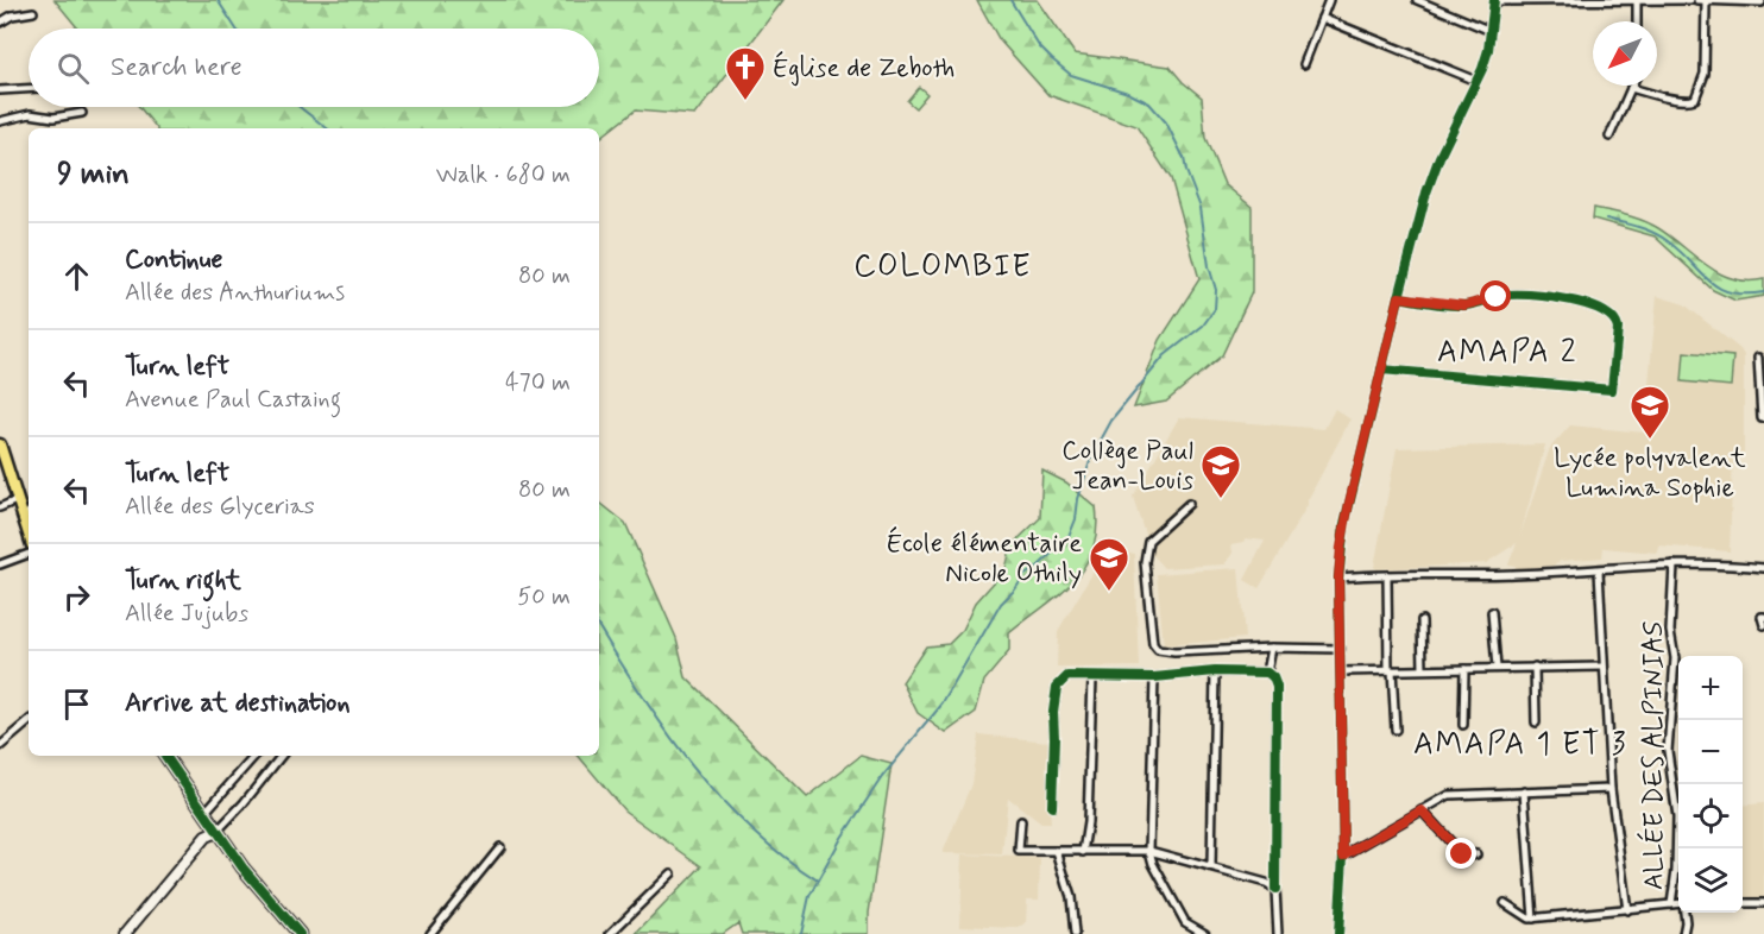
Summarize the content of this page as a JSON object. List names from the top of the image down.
{
  "streets": {
    "street": ["ALLÉE DES ALPINIAS"]
  },
  "districts": ["COLOMBIE", "AMAPA 2", "AMAPA 1 ET 3"],
  "places": {
    "church": ["Église de Zeboth"],
    "school or university": ["Lycée polyvalent Lumina Sophie", "Collège Paul Jean-Louis", "École élémentaire Nicole Othily"]
  },
  "north": "bottom left",
  "page": {
    "search": "Search here",
    "heading": ["9 min", "Walk · 680 m"],
    "list": [
      ["Continue", "Allée des Anthuriums", "80 m"],
      ["Turn left", "Avenue Paul Castaing", "470 m"],
      ["Turn left", "Allée des Glycerias", "80 m"],
      ["Turn right", "Allée Jujubs", "50 m"],
      "Arrive at destination"
    ],
    "map_buttons": ["+", "−"]
  }
}
